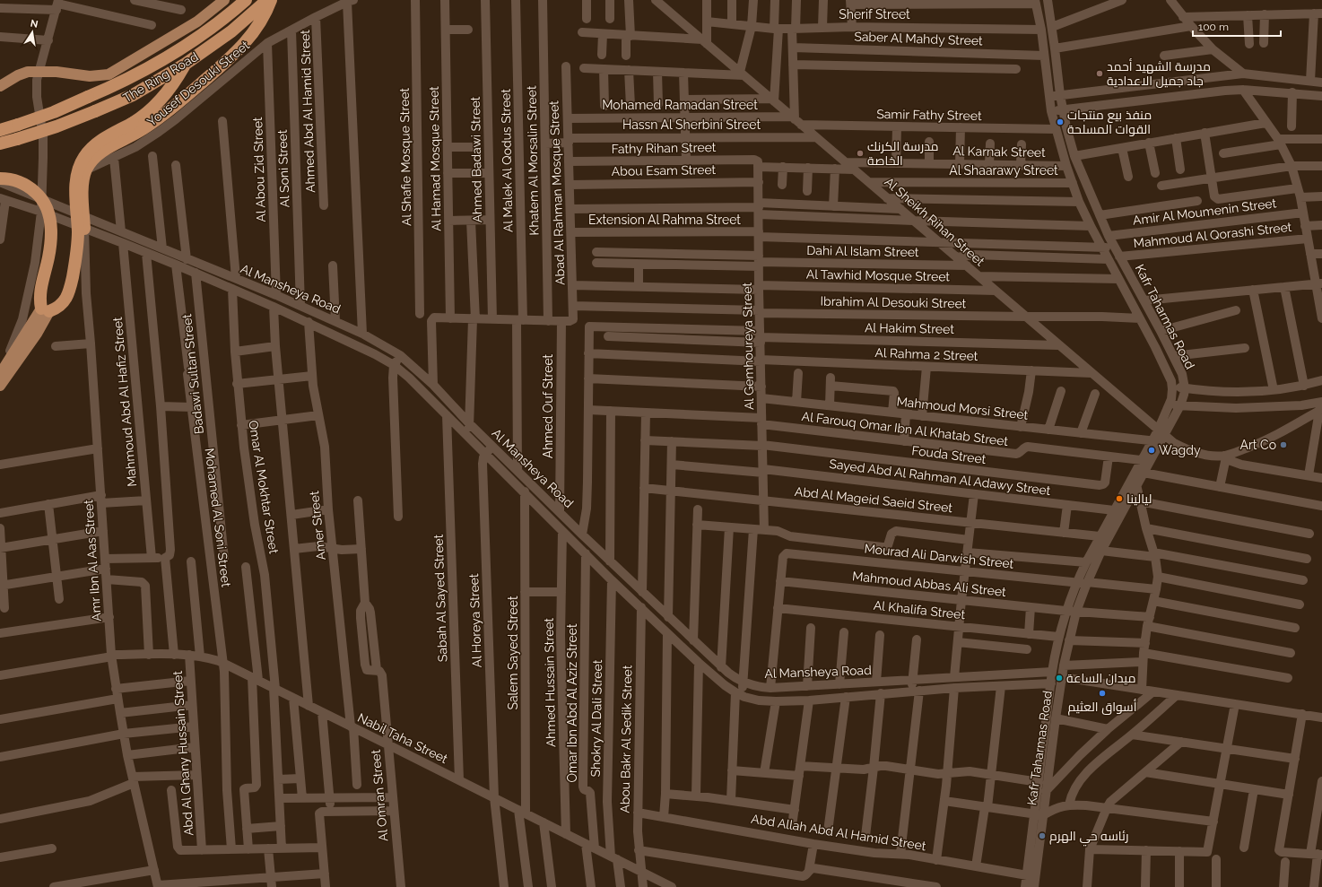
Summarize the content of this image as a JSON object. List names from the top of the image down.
{
  "streets": {
    "highway": ["The Ring Road"],
    "street": [
      "Sherif Street",
      "Saber Al Mahdy Street",
      "Yousef Desouki Street",
      "Mohamed Ramadan Street",
      "Ahmed Abd Al Hamid Street",
      "Samir Fathy Street",
      "Hassn Al Sherbini Street",
      "Fathy Rihan Street",
      "Al Karnak Street",
      "Al Shafie Mosque Street",
      "Al Hamad Mosque Street",
      "Ahmed Badawi Street",
      "Al Malek Al Qodus Street",
      "Khatem Al Morsalin Street",
      "Al Soni Street",
      "Al Abou Zid Street",
      "Abou Esam Street",
      "Al Shaarawy Street",
      "Abad Al Rahman Mosque Street",
      "Amir Al Moumenin Street",
      "Extension Al Rahma Street",
      "Al Sheikh Rihan Street",
      "Mahmoud Al Qorashi Street",
      "Dahi Al Islam Street",
      "Al Tawhid Mosque Street",
      "Al Mansheya Road",
      "Ibrahim Al Desouki Street",
      "Kafr Taharmas Road",
      "Al Hakim Street",
      "Al Gemhoureya Street",
      "Al Rahma 2 Street",
      "Badawi Sultan Street",
      "Mahmoud Abd Al Hafiz Street",
      "Ahmed Ouf Street",
      "Mahmoud Morsi Street",
      "Al Farouq Omar Ibn Al Khatab Street",
      "Fouda Street",
      "Sayed Abd Al Rahman Al Adawy Street",
      "Omar Al Mokhtar Street",
      "Abd Al Mageid Saeid Street",
      "Mohamed Al Soni Street",
      "Amer Street",
      "Mourad Ali Darwish Street",
      "Amr Ibn Al Aas Street",
      "Mahmoud Abbas Ali Street",
      "Sabah Al Sayed Street",
      "Al Khalifa Street",
      "Al Horeya Street",
      "Salem Sayed Street",
      "Ahmed Hussain Street",
      "Omar Ibn Abd Al Aziz Street",
      "Shokry Al Dali Street",
      "Nabil Taha Street",
      "Abou Bakr Al Sedik Street",
      "Abd Al Ghany Hussain Street",
      "Al Omran Street",
      "Abd Allah Abd Al Hamid Street"
    ]
  },
  "crossings": [
    ["Sherif Street", "Kafr Taharmas Road"],
    ["Saber Al Mahdy Street", "Kafr Taharmas Road"],
    ["Yousef Desouki Street", "Al Abou Zid Street"],
    ["Mohamed Ramadan Street", "Samir Fathy Street"],
    ["Mohamed Ramadan Street", "Abad Al Rahman Mosque Street"],
    ["Mohamed Ramadan Street", "Al Sheikh Rihan Street"],
    ["Samir Fathy Street", "Al Sheikh Rihan Street"],
    ["Samir Fathy Street", "Kafr Taharmas Road"],
    ["Hassn Al Sherbini Street", "Khatem Al Morsalin Street"],
    ["Hassn Al Sherbini Street", "Abad Al Rahman Mosque Street"],
    ["Hassn Al Sherbini Street", "Al Sheikh Rihan Street"],
    ["Fathy Rihan Street", "Abad Al Rahman Mosque Street"],
    ["Fathy Rihan Street", "Al Sheikh Rihan Street"],
    ["Fathy Rihan Street", "Al Gemhoureya Street"],
    ["Al Karnak Street", "Al Sheikh Rihan Street"],
    ["Al Karnak Street", "Kafr Taharmas Road"],
    ["Al Malek Al Qodus Street", "Al Mansheya Road"],
    ["Al Soni Street", "Al Mansheya Road"],
    ["Al Abou Zid Street", "Al Mansheya Road"],
    ["Abou Esam Street", "Abad Al Rahman Mosque Street"],
    ["Abou Esam Street", "Al Gemhoureya Street"],
    ["Al Shaarawy Street", "Al Sheikh Rihan Street"],
    ["Al Shaarawy Street", "Kafr Taharmas Road"],
    ["Abad Al Rahman Mosque Street", "Extension Al Rahma Street"],
    ["Abad Al Rahman Mosque Street", "Al Tawhid Mosque Street"],
    ["Abad Al Rahman Mosque Street", "Ibrahim Al Desouki Street"],
    ["Abad Al Rahman Mosque Street", "Ahmed Ouf Street"],
    ["Amir Al Moumenin Street", "Kafr Taharmas Road"],
    ["Extension Al Rahma Street", "Al Sheikh Rihan Street"],
    ["Extension Al Rahma Street", "Kafr Taharmas Road"],
    ["Extension Al Rahma Street", "Al Gemhoureya Street"],
    ["Al Sheikh Rihan Street", "Dahi Al Islam Street"],
    ["Al Sheikh Rihan Street", "Al Tawhid Mosque Street"],
    ["Al Sheikh Rihan Street", "Ibrahim Al Desouki Street"],
    ["Al Sheikh Rihan Street", "Kafr Taharmas Road"],
    ["Al Sheikh Rihan Street", "Al Hakim Street"],
    ["Al Sheikh Rihan Street", "Al Rahma 2 Street"],
    ["Al Sheikh Rihan Street", "Mahmoud Morsi Street"],
    ["Mahmoud Al Qorashi Street", "Kafr Taharmas Road"],
    ["Dahi Al Islam Street", "Al Gemhoureya Street"],
    ["Al Tawhid Mosque Street", "Al Gemhoureya Street"],
    ["Al Mansheya Road", "Kafr Taharmas Road"],
    ["Al Mansheya Road", "Badawi Sultan Street"],
    ["Al Mansheya Road", "Mahmoud Abd Al Hafiz Street"],
    ["Al Mansheya Road", "Ahmed Ouf Street"],
    ["Al Mansheya Road", "Omar Al Mokhtar Street"],
    ["Al Mansheya Road", "Mohamed Al Soni Street"],
    ["Al Mansheya Road", "Amer Street"],
    ["Al Mansheya Road", "Amr Ibn Al Aas Street"],
    ["Al Mansheya Road", "Sabah Al Sayed Street"],
    ["Al Mansheya Road", "Al Horeya Street"],
    ["Al Mansheya Road", "Salem Sayed Street"],
    ["Al Mansheya Road", "Ahmed Hussain Street"],
    ["Al Mansheya Road", "Omar Ibn Abd Al Aziz Street"],
    ["Al Mansheya Road", "Shokry Al Dali Street"],
    ["Al Mansheya Road", "Abou Bakr Al Sedik Street"],
    ["Ibrahim Al Desouki Street", "Kafr Taharmas Road"],
    ["Ibrahim Al Desouki Street", "Al Gemhoureya Street"],
    ["Kafr Taharmas Road", "Mahmoud Morsi Street"],
    ["Kafr Taharmas Road", "Al Farouq Omar Ibn Al Khatab Street"],
    ["Kafr Taharmas Road", "Sayed Abd Al Rahman Al Adawy Street"],
    ["Kafr Taharmas Road", "Abd Al Mageid Saeid Street"],
    ["Kafr Taharmas Road", "Mourad Ali Darwish Street"],
    ["Kafr Taharmas Road", "Mahmoud Abbas Ali Street"],
    ["Kafr Taharmas Road", "Al Khalifa Street"],
    ["Kafr Taharmas Road", "Abd Allah Abd Al Hamid Street"],
    ["Al Hakim Street", "Al Gemhoureya Street"],
    ["Al Gemhoureya Street", "Al Rahma 2 Street"],
    ["Al Gemhoureya Street", "Mahmoud Morsi Street"],
    ["Al Gemhoureya Street", "Al Farouq Omar Ibn Al Khatab Street"],
    ["Al Gemhoureya Street", "Fouda Street"],
    ["Al Gemhoureya Street", "Sayed Abd Al Rahman Al Adawy Street"],
    ["Al Gemhoureya Street", "Abd Al Mageid Saeid Street"],
    ["Al Farouq Omar Ibn Al Khatab Street", "Fouda Street"],
    ["Omar Al Mokhtar Street", "Nabil Taha Street"],
    ["Mohamed Al Soni Street", "Nabil Taha Street"],
    ["Amer Street", "Nabil Taha Street"],
    ["Mourad Ali Darwish Street", "Mahmoud Abbas Ali Street"],
    ["Amr Ibn Al Aas Street", "Nabil Taha Street"],
    ["Sabah Al Sayed Street", "Nabil Taha Street"],
    ["Al Horeya Street", "Nabil Taha Street"],
    ["Salem Sayed Street", "Nabil Taha Street"],
    ["Ahmed Hussain Street", "Nabil Taha Street"],
    ["Omar Ibn Abd Al Aziz Street", "Nabil Taha Street"],
    ["Shokry Al Dali Street", "Nabil Taha Street"],
    ["Nabil Taha Street", "Abou Bakr Al Sedik Street"],
    ["Nabil Taha Street", "Abd Al Ghany Hussain Street"],
    ["Nabil Taha Street", "Al Omran Street"],
    ["Abou Bakr Al Sedik Street", "Abd Allah Abd Al Hamid Street"]
  ],
  "places": [
    "مدرسة الشهيد أحمد جاد جميل الاعدادية",
    "منفذ بيع منتجات القوات المسلحة",
    "مدرسة الكرنك الخاصة",
    "Art Co",
    "Wagdy",
    "ليالينا",
    "ميدان الساعة",
    "أسواق العثيم",
    "رئاسه حي الهرم"
  ],
  "scale_bar": "100 m",
  "north": "top"
}
